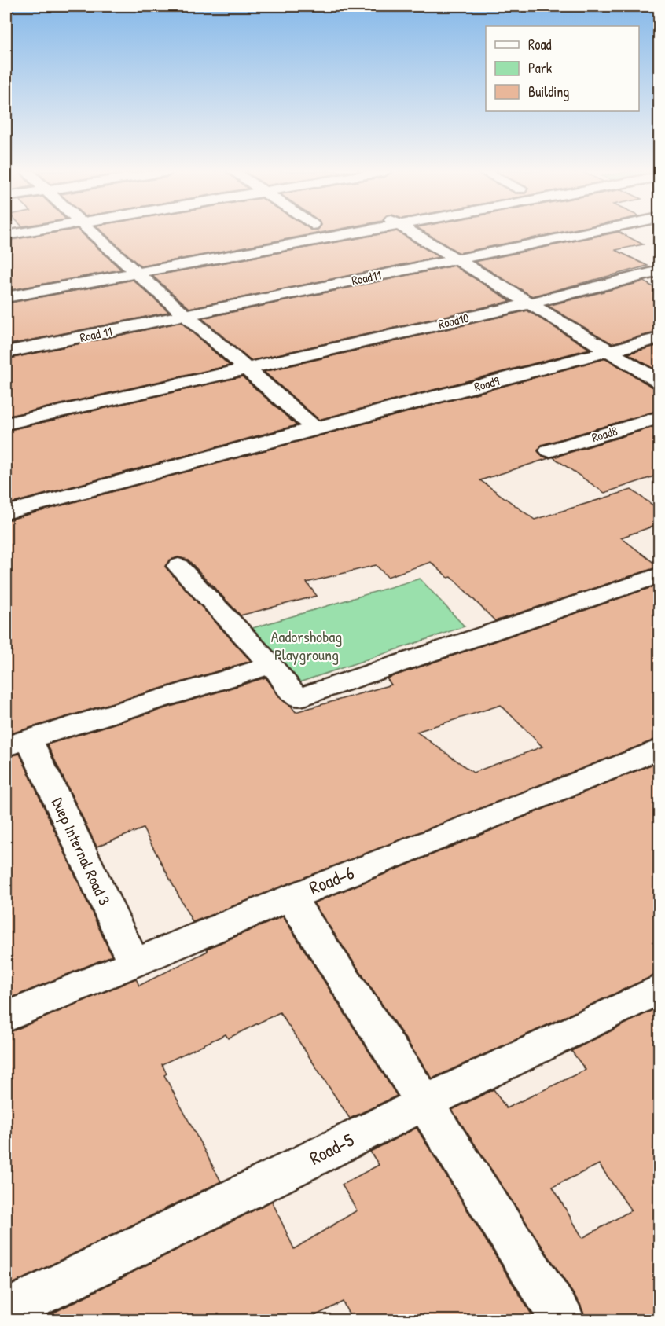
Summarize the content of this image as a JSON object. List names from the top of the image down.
{
  "streets": {
    "street": [
      "Road11",
      "Road10",
      "Road 11",
      "Road9",
      "Road8",
      "Duep Internal Road 3",
      "Road-6",
      "Road-5"
    ]
  },
  "crossings": [
    ["Road11", "Road 11"],
    ["Duep Internal Road 3", "Road-6"]
  ],
  "parks": ["Aadorshobag Playgroung"],
  "legend": ["Road", "Park", "Building"]
}
